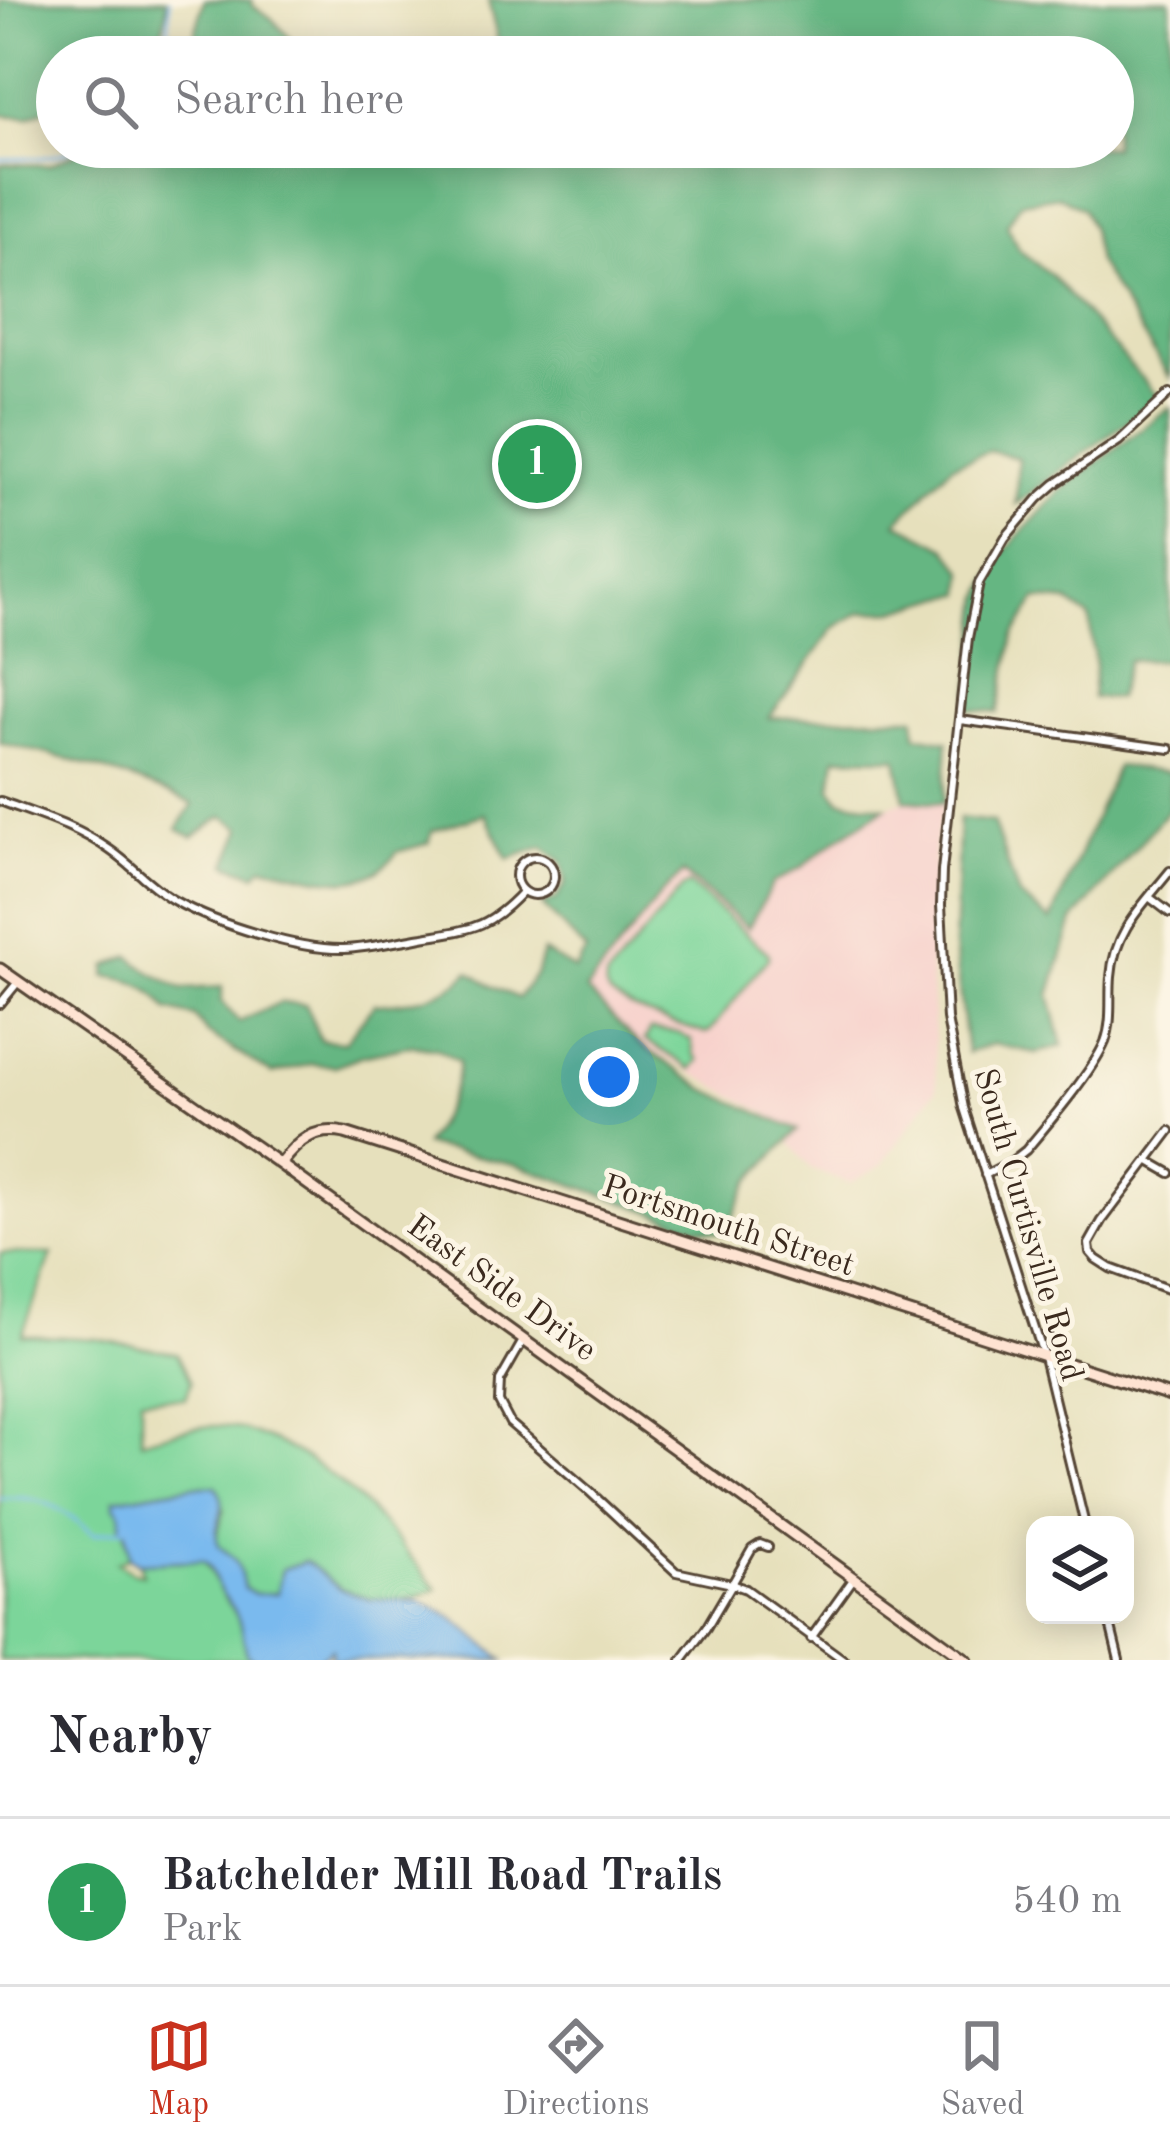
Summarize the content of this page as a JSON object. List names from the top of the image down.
{
  "streets": {
    "main road": ["Portsmouth Street", "East Side Drive"],
    "street": ["South Curtisville Road"]
  },
  "crossings": [
    ["South Curtisville Road", "Portsmouth Street"],
    ["Portsmouth Street", "East Side Drive"]
  ],
  "page": {
    "search": "Search here",
    "pins": "1",
    "heading": "Nearby",
    "list": [
      {
        "mark": "1",
        "name": "Batchelder Mill Road Trails",
        "note": "Park",
        "value": "540 m"
      }
    ],
    "nav": ["Map", "Directions", "Saved"]
  }
}
